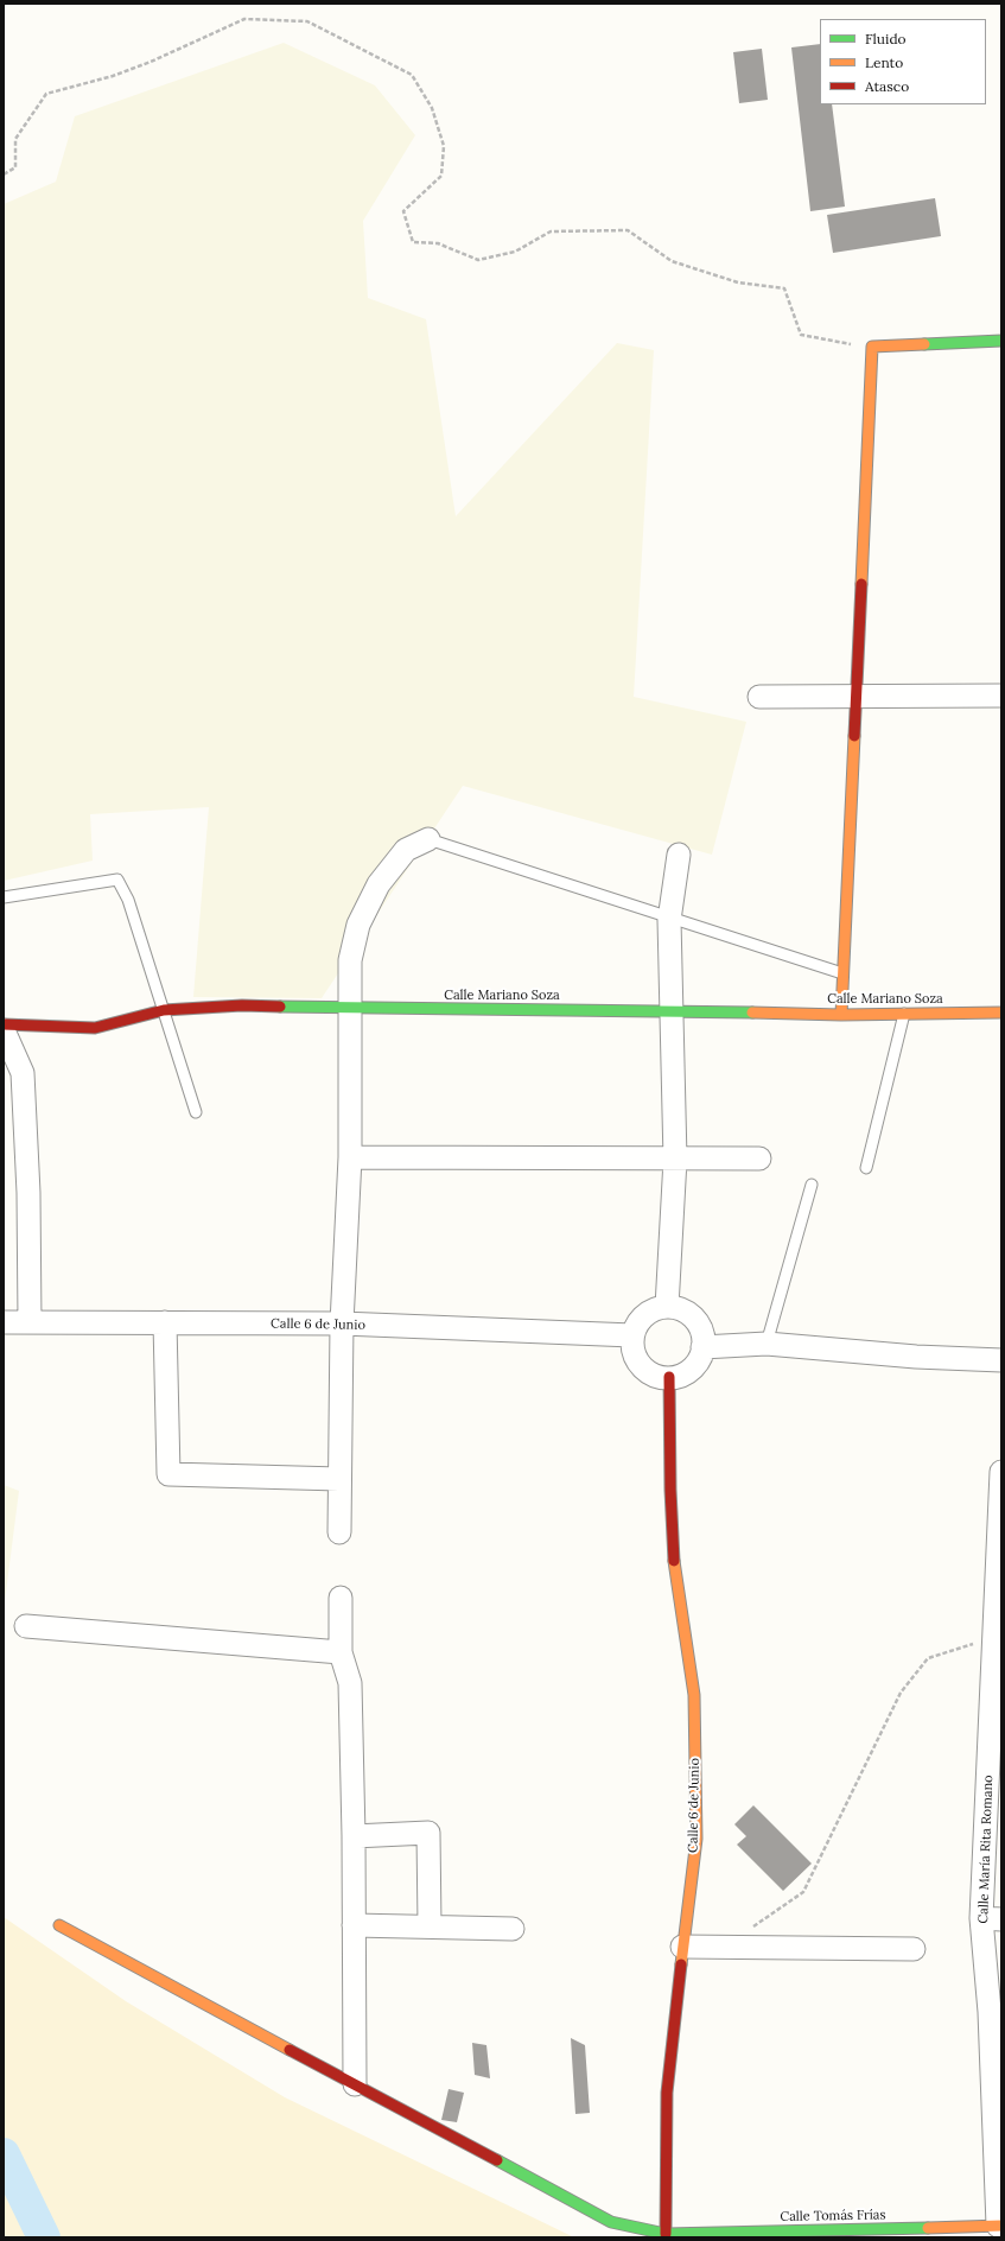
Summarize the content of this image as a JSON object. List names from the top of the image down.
{
  "streets": {
    "street": [
      "Calle Mariano Soza",
      "Calle 6 de Junio",
      "Calle María Rita Romano",
      "Calle Tomás Frías"
    ]
  },
  "crossings": [
    ["Calle 6 de Junio", "Calle Tomás Frías"],
    ["Calle María Rita Romano", "Calle Tomás Frías"]
  ],
  "legend": ["Fluido", "Lento", "Atasco"]
}
